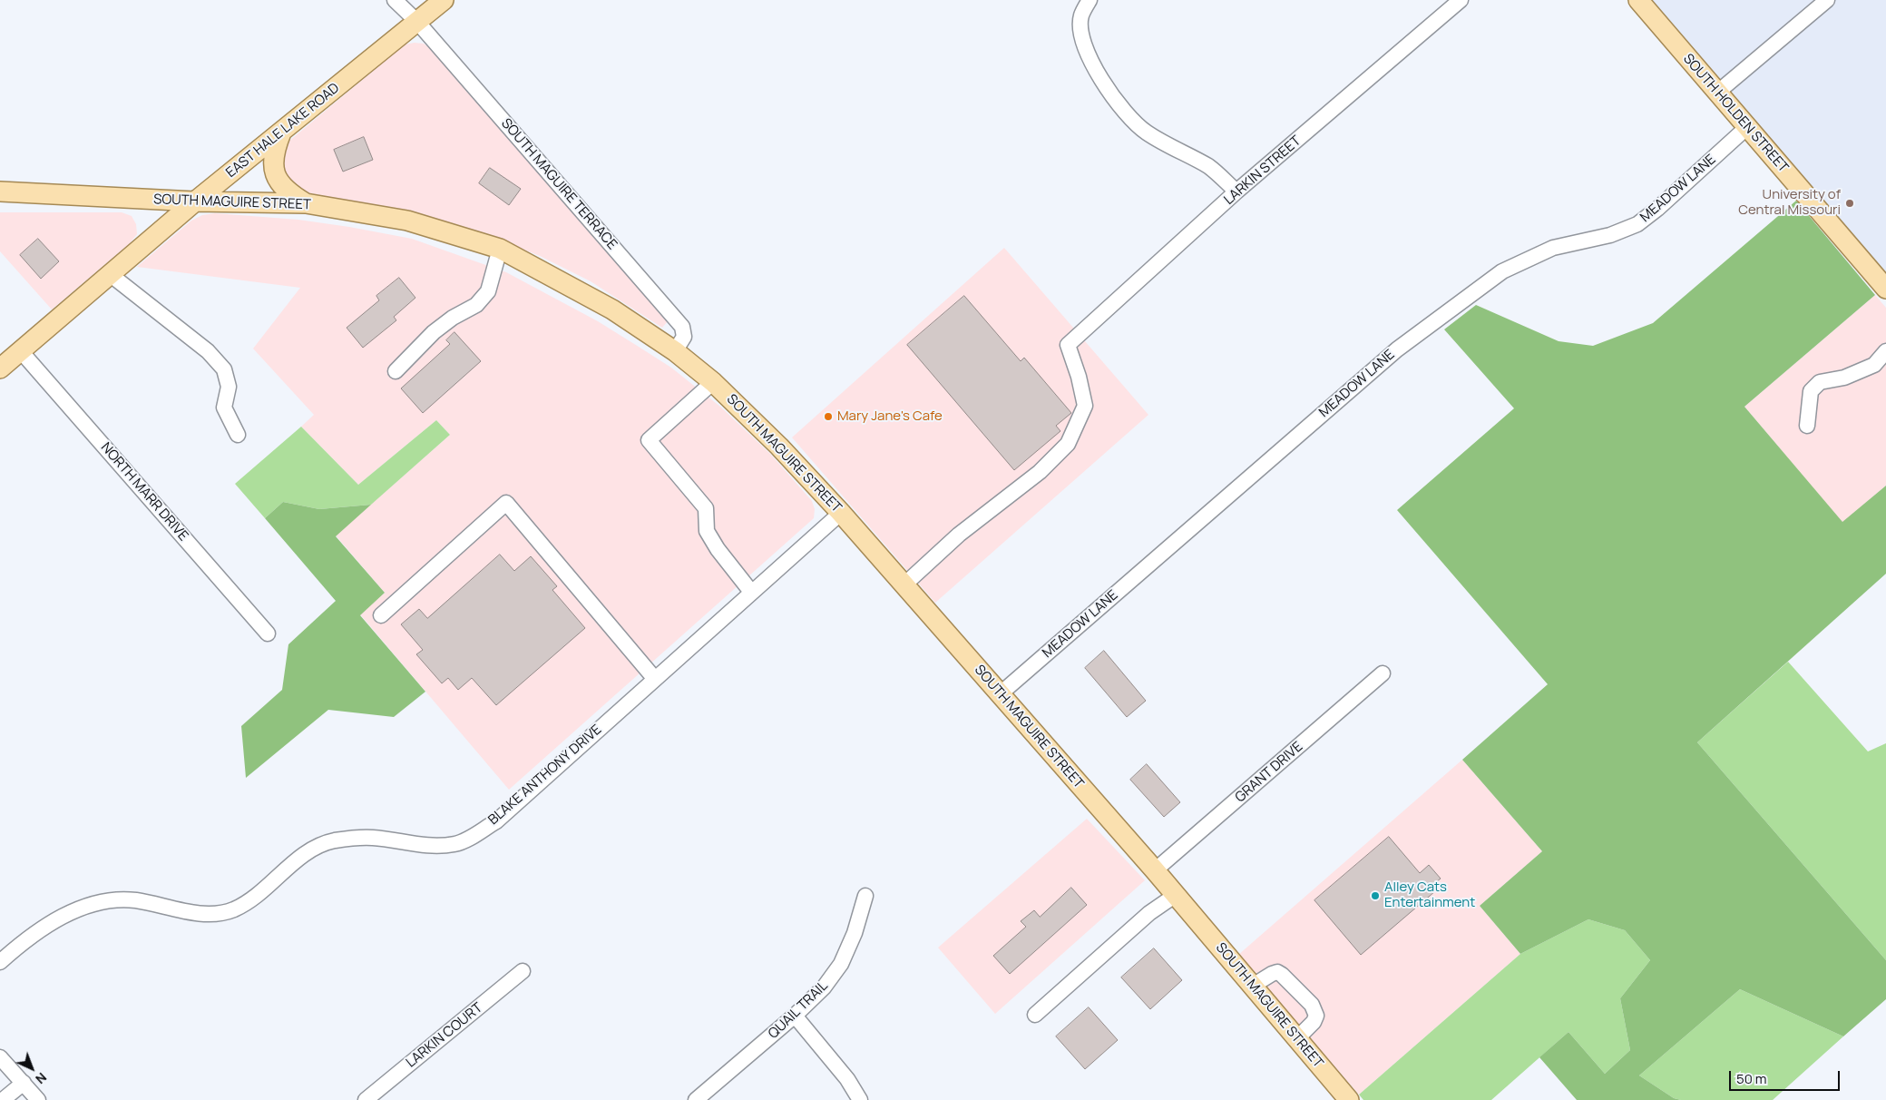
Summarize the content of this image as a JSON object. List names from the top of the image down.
{
  "streets": {
    "main road": ["SOUTH HOLDEN STREET", "EAST HALE LAKE ROAD", "SOUTH MAGUIRE STREET"],
    "street": [
      "LARKIN STREET",
      "SOUTH MAGUIRE TERRACE",
      "MEADOW LANE",
      "NORTH MARR DRIVE",
      "GRANT DRIVE",
      "BLAKE ANTHONY DRIVE",
      "QUAIL TRAIL",
      "LARKIN COURT"
    ]
  },
  "crossings": [
    ["SOUTH HOLDEN STREET", "MEADOW LANE"],
    ["EAST HALE LAKE ROAD", "SOUTH MAGUIRE TERRACE"],
    ["EAST HALE LAKE ROAD", "SOUTH MAGUIRE STREET"],
    ["EAST HALE LAKE ROAD", "NORTH MARR DRIVE"],
    ["LARKIN STREET", "SOUTH MAGUIRE STREET"],
    ["SOUTH MAGUIRE TERRACE", "SOUTH MAGUIRE STREET"],
    ["MEADOW LANE", "SOUTH MAGUIRE STREET"],
    ["SOUTH MAGUIRE STREET", "GRANT DRIVE"],
    ["SOUTH MAGUIRE STREET", "BLAKE ANTHONY DRIVE"]
  ],
  "places": ["University of Central Missouri", "Mary Jane's Cafe", "Alley Cats Entertainment"],
  "scale_bar": "50 m",
  "north": "bottom right"
}
